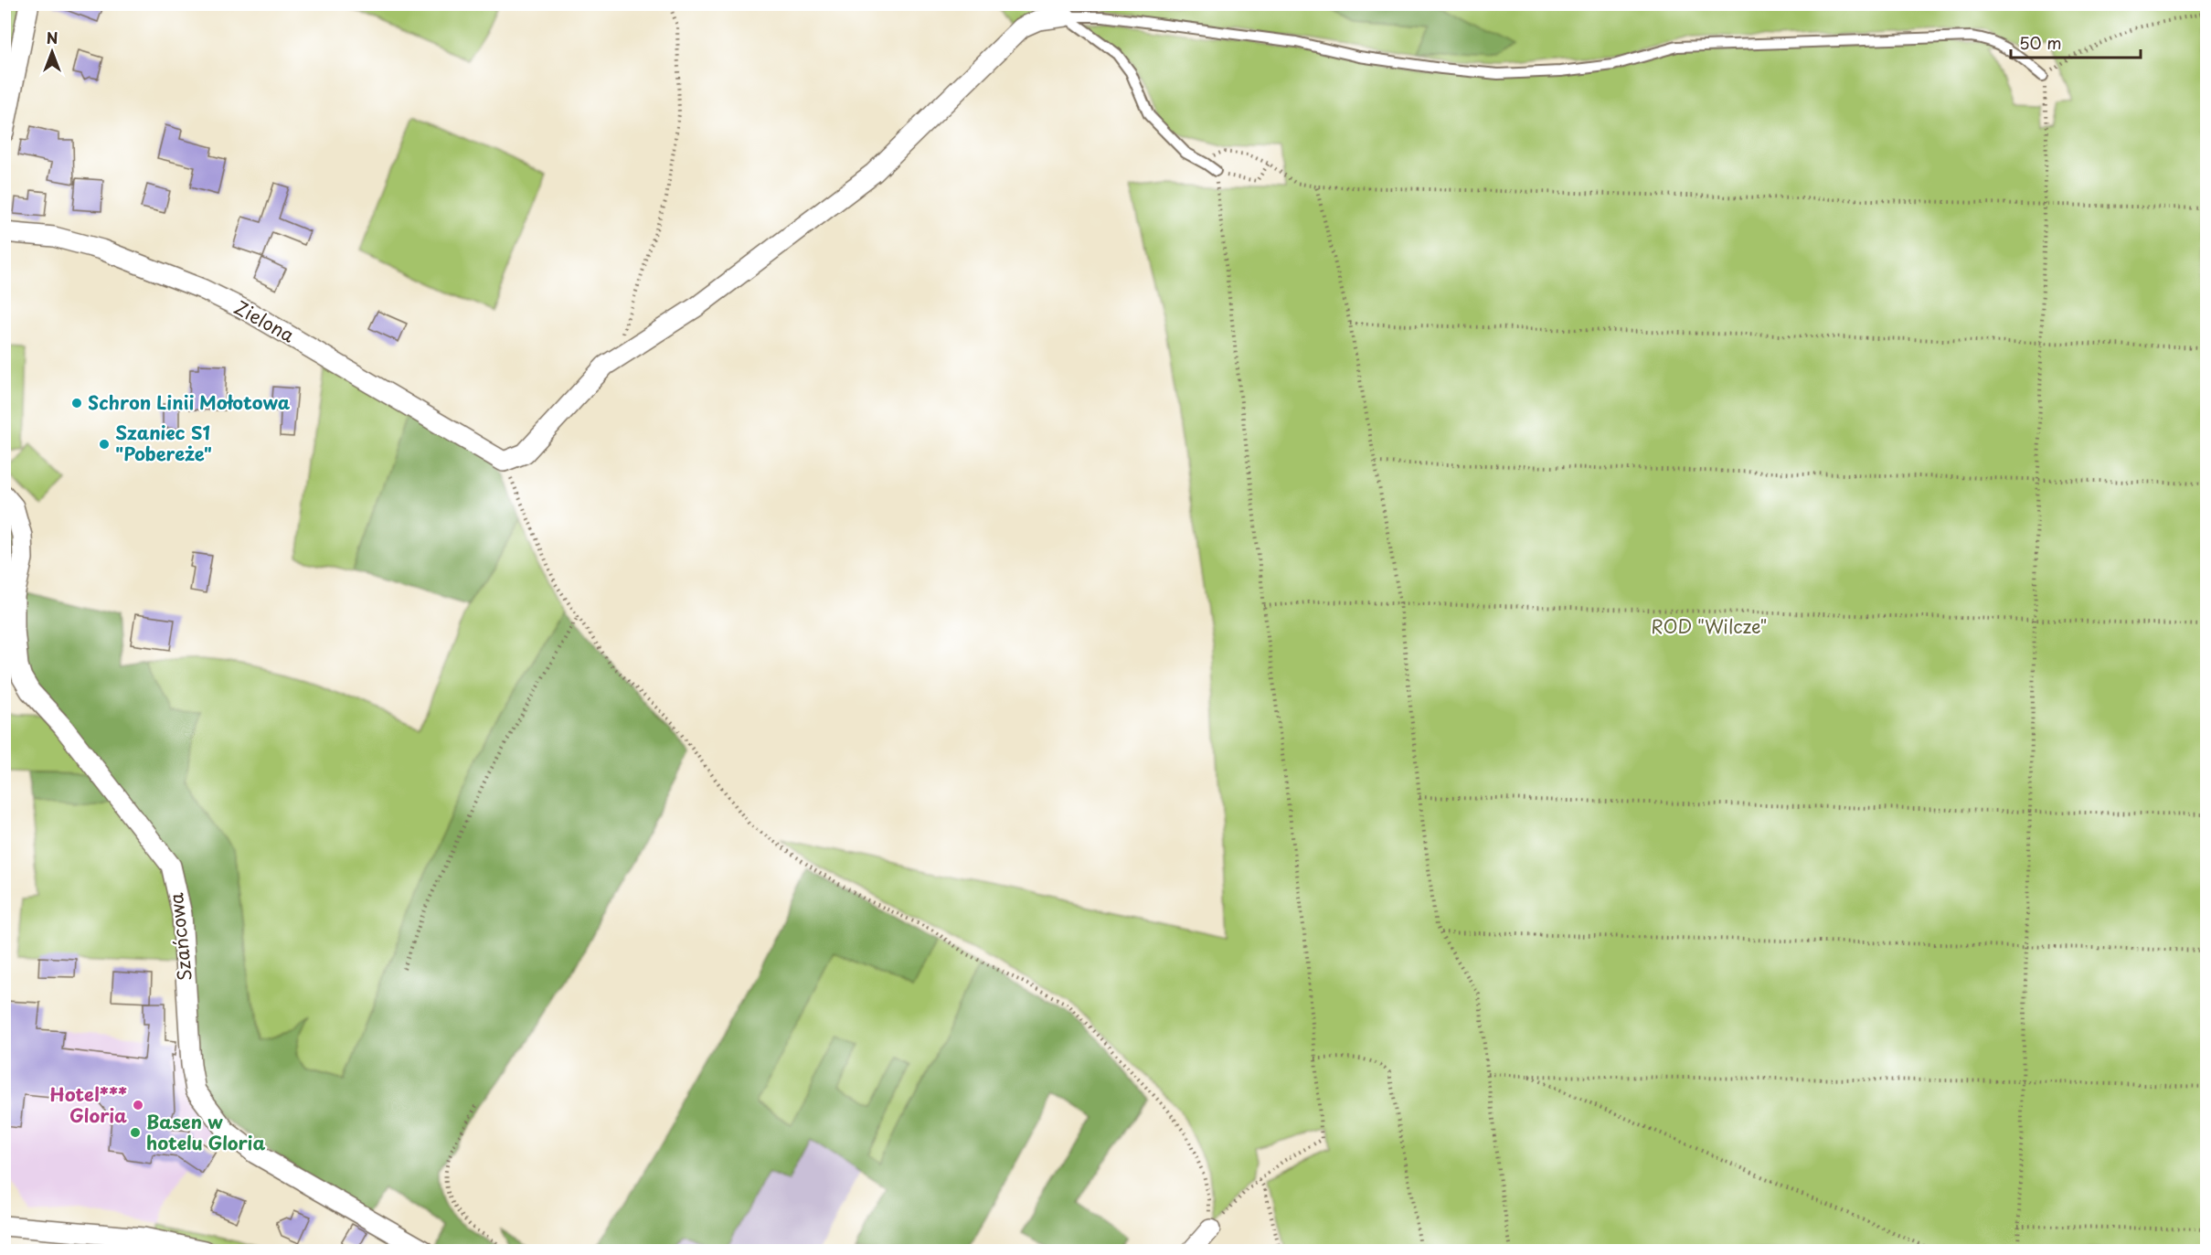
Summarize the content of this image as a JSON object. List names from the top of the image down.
{
  "streets": {
    "street": ["Zielona", "Szańcowa"]
  },
  "parks": ["ROD \"Wilcze\""],
  "places": [
    "Schron Linii Mołotowa",
    "Szaniec S1 \"Pobereże\"",
    "Hotel*** Gloria",
    "Basen w hotelu Gloria"
  ],
  "scale_bar": "50 m",
  "north": "top"
}
